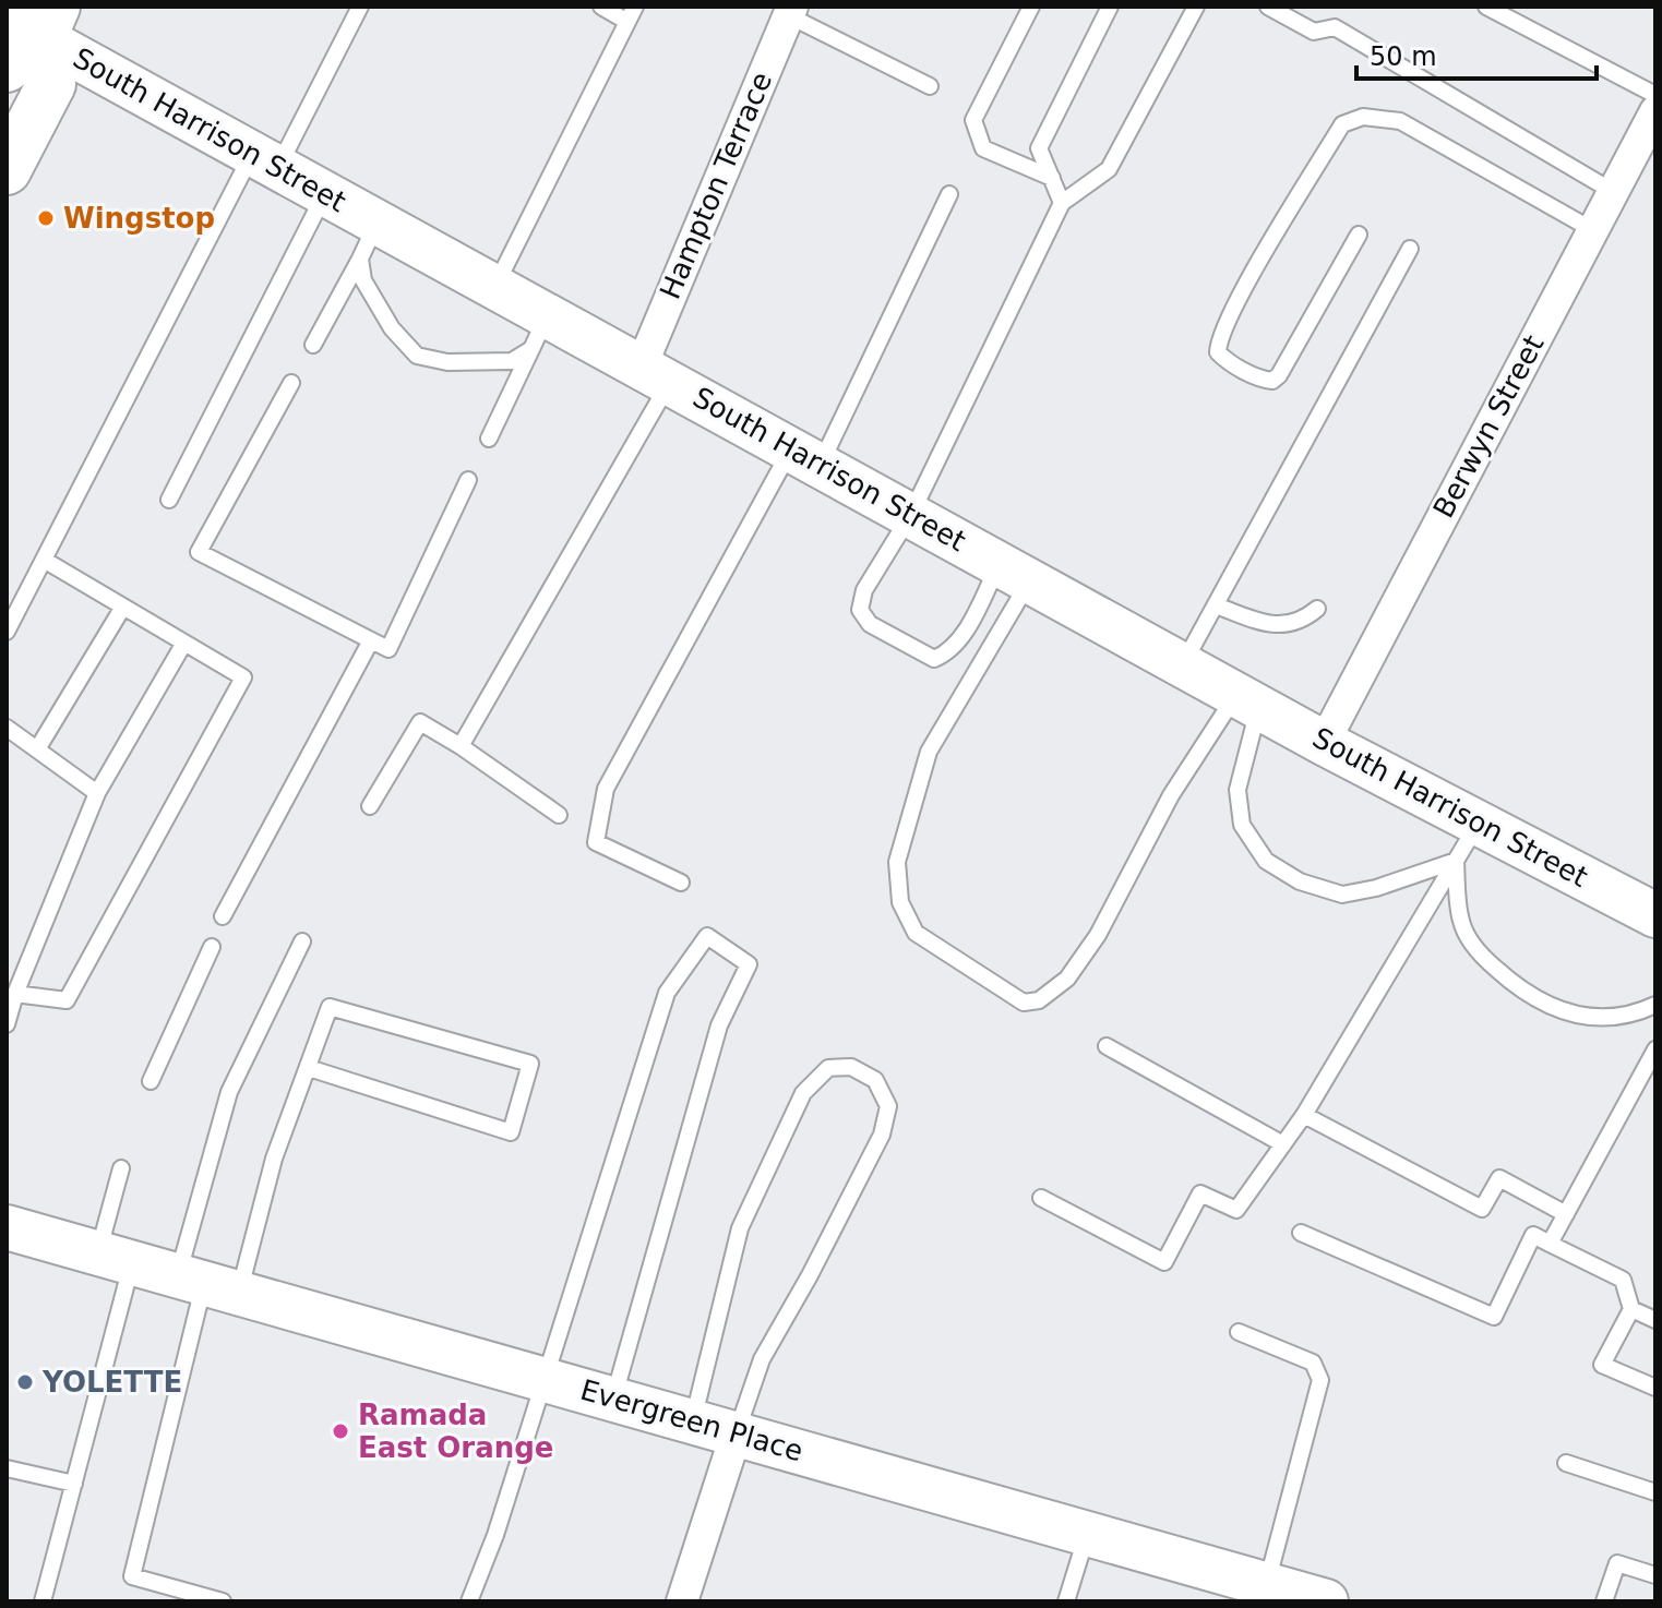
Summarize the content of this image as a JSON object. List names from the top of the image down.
{
  "streets": {
    "main road": ["South Harrison Street", "Evergreen Place"],
    "street": ["Hampton Terrace", "Berwyn Street"]
  },
  "crossings": [
    ["South Harrison Street", "Hampton Terrace"],
    ["South Harrison Street", "Berwyn Street"]
  ],
  "places": ["Wingstop", "YOLETTE", "Ramada East Orange"],
  "scale_bar": "50 m"
}
